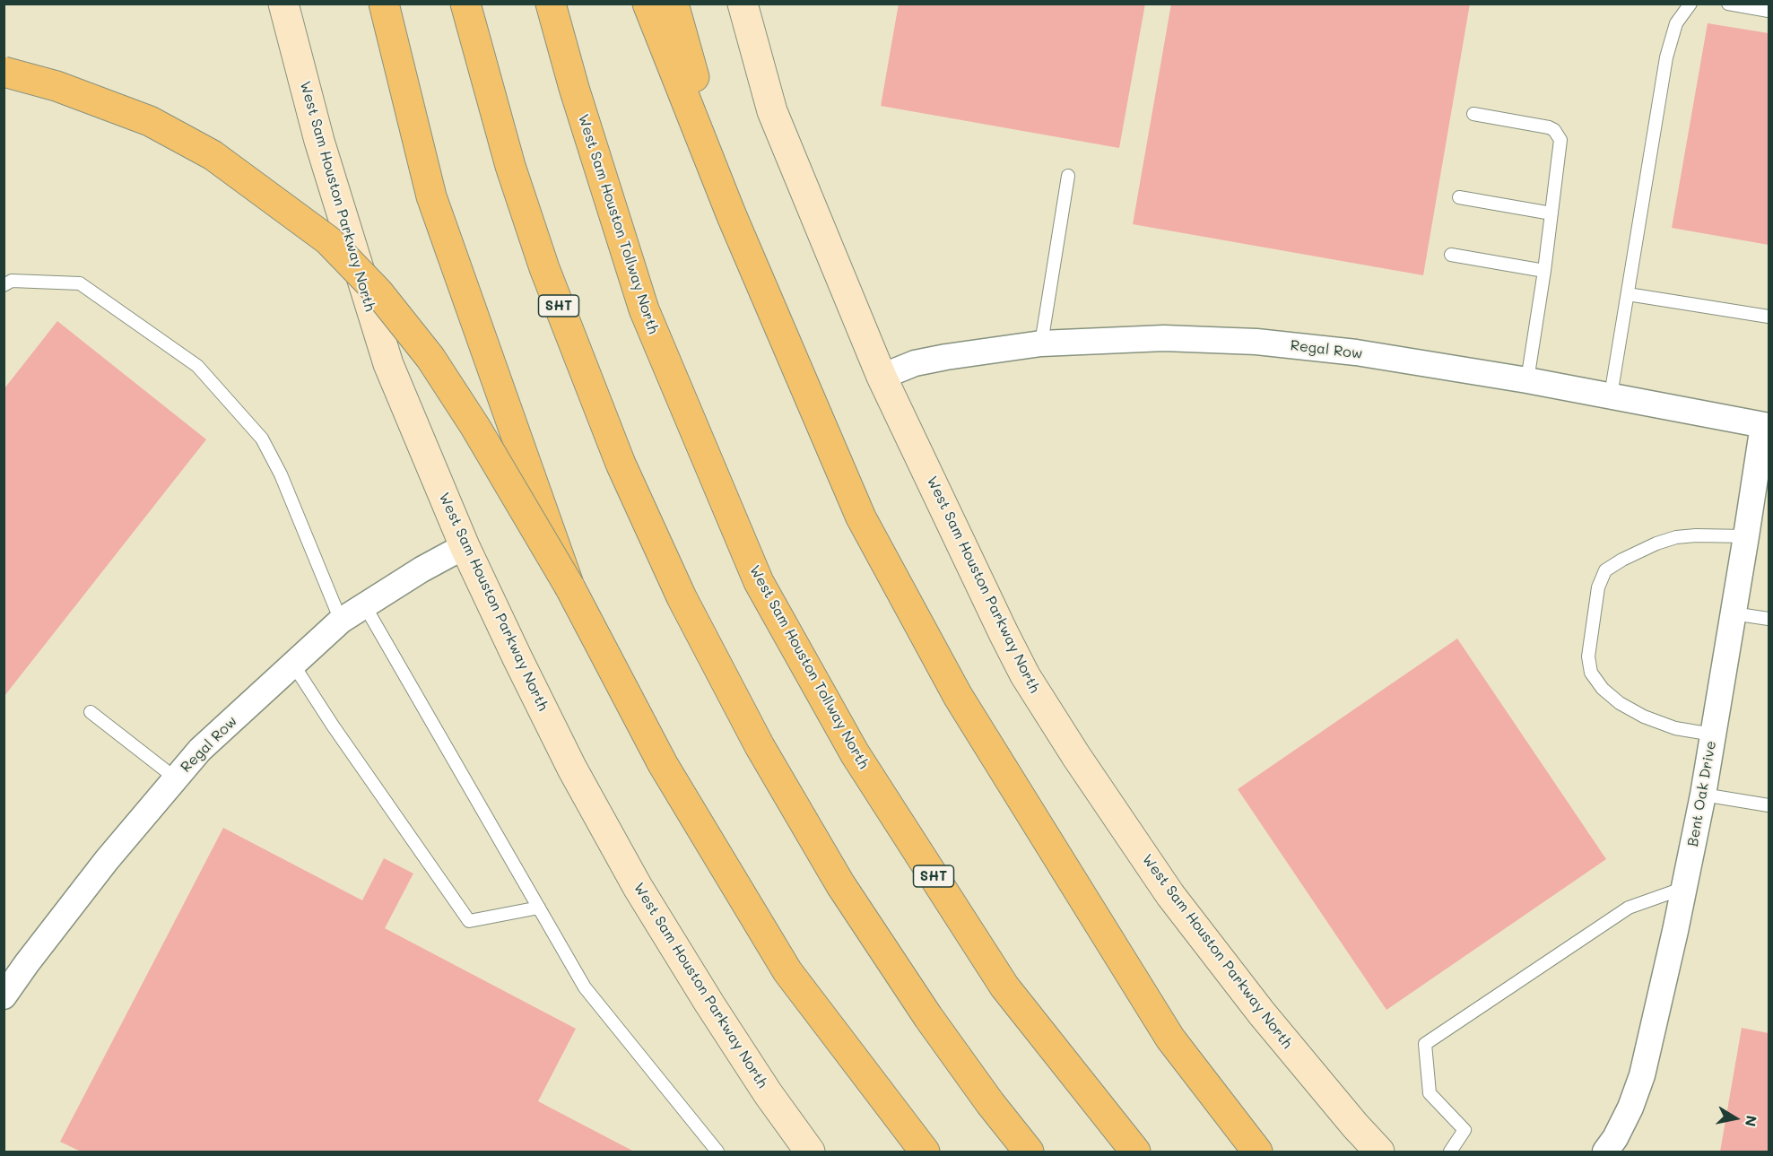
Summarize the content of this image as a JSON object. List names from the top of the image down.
{
  "streets": {
    "highway": ["West Sam Houston Tollway North", "SHT"],
    "main road": ["West Sam Houston Parkway North"],
    "street": ["Regal Row", "Bent Oak Drive"]
  },
  "crossings": [
    ["West Sam Houston Parkway North", "Regal Row"],
    ["Regal Row", "Bent Oak Drive"]
  ],
  "north": "right"
}
